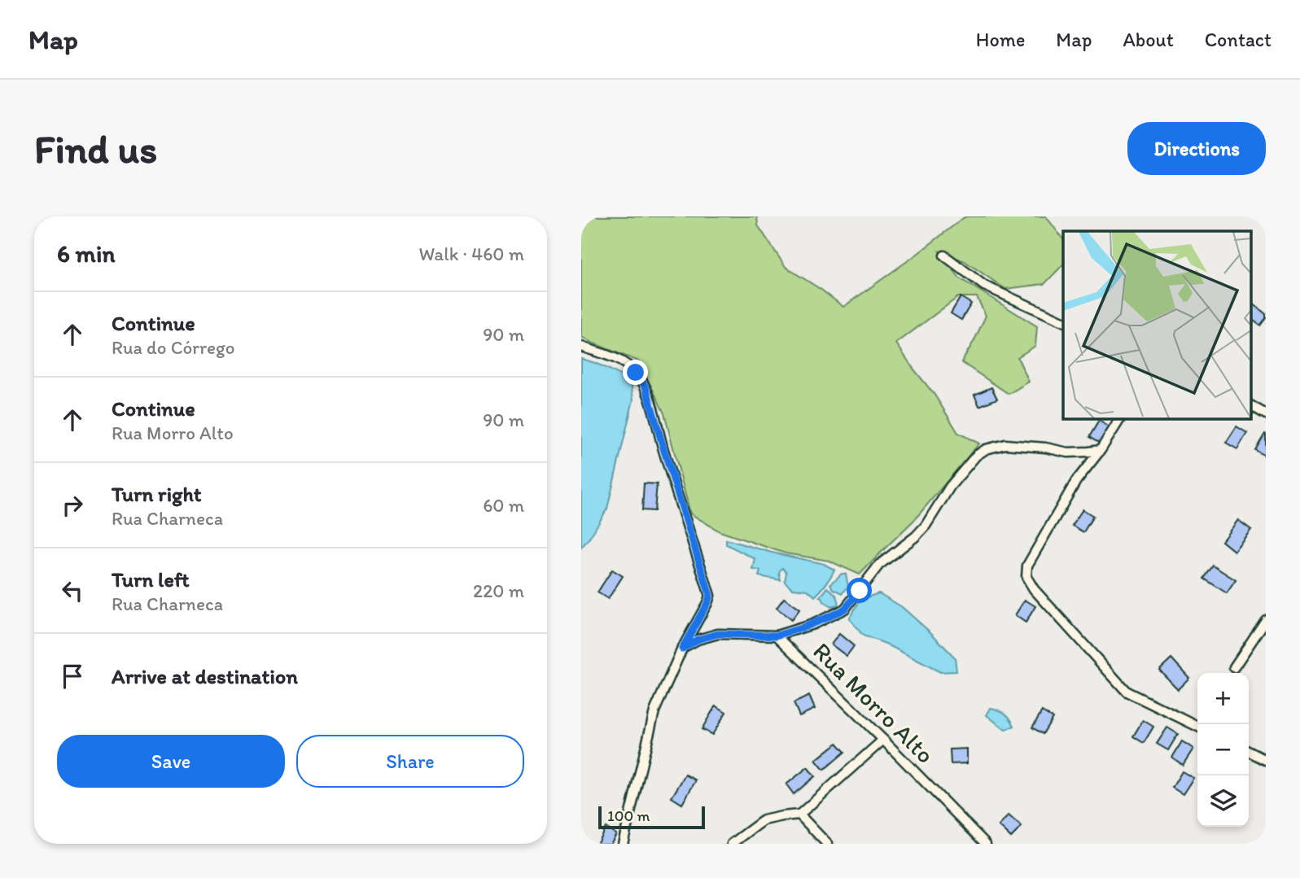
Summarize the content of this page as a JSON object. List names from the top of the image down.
{
  "streets": {
    "street": ["Rua Morro Alto"]
  },
  "scale_bar": "100 m",
  "page": {
    "header": "Map",
    "nav": [
      "Home",
      "Map",
      "About",
      "Contact"
    ],
    "buttons": [
      "Directions",
      ["Save", "Share"]
    ],
    "title": "Find us",
    "heading": ["6 min", "Walk · 460 m"],
    "list": [
      ["Continue", "Rua do Córrego", "90 m"],
      ["Continue", "Rua Morro Alto", "90 m"],
      ["Turn right", "Rua Charneca", "60 m"],
      ["Turn left", "Rua Charneca", "220 m"],
      "Arrive at destination"
    ],
    "map_buttons": ["+", "−"],
    "scale": "100 m"
  }
}
